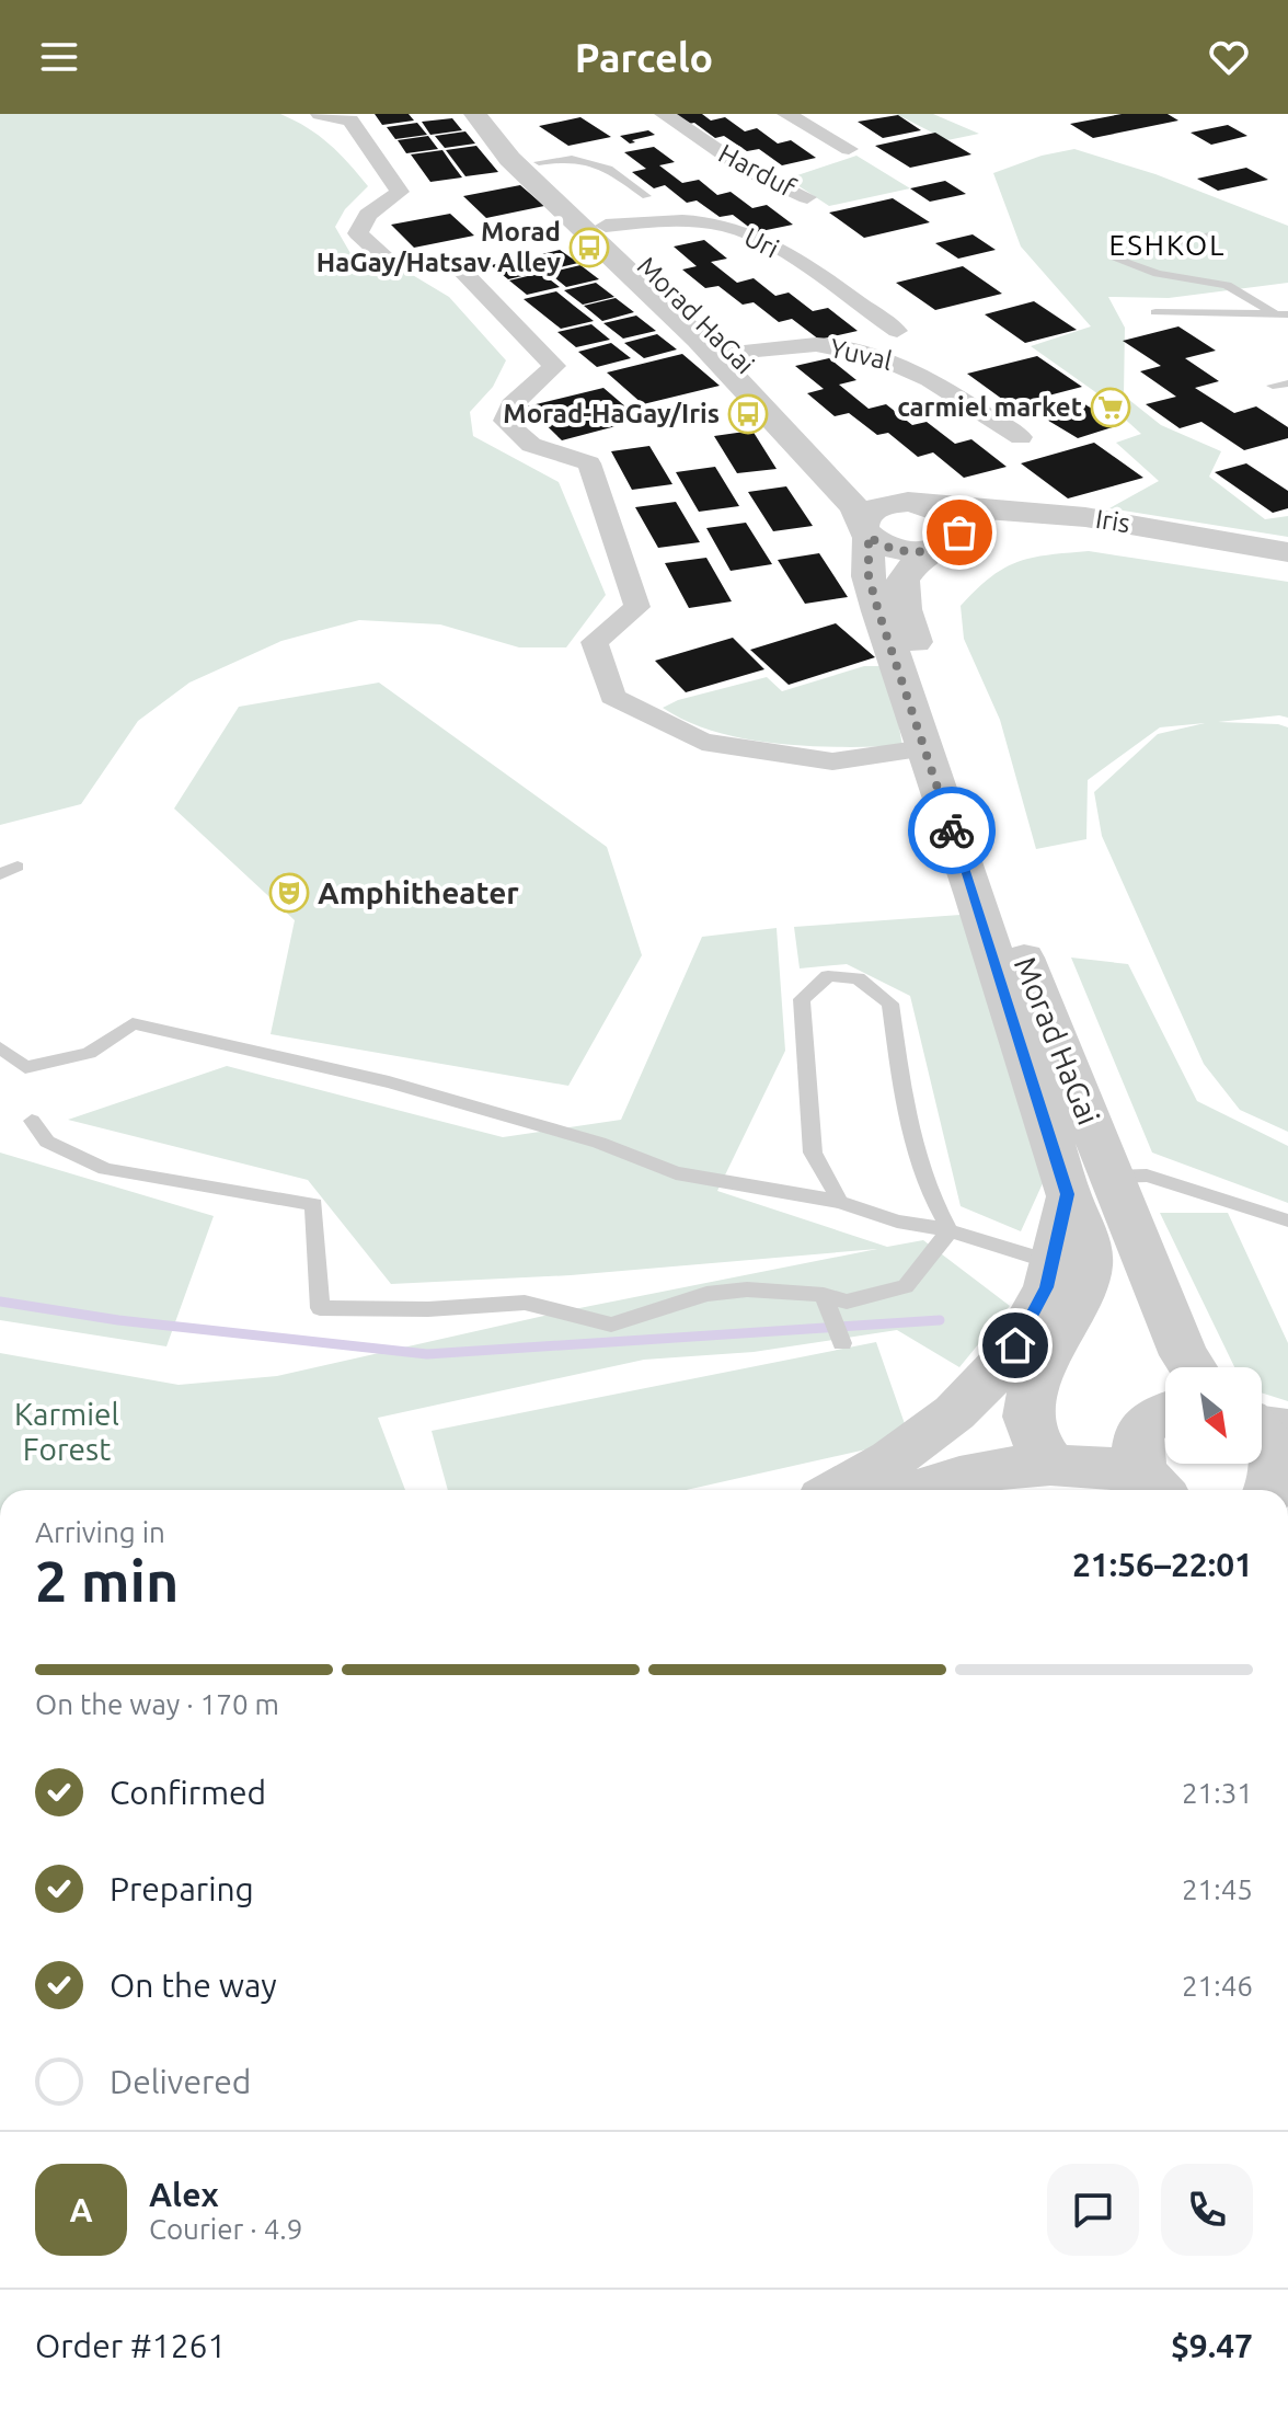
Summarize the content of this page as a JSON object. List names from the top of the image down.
{
  "streets": {
    "street": [
      "Harduf",
      "Uri",
      "Morad HaGai",
      "Yuval",
      "Iris"
    ]
  },
  "crossings": [
    ["Uri", "Morad HaGai"],
    ["Morad HaGai", "Yuval"],
    ["Morad HaGai", "Iris"]
  ],
  "districts": ["ESHKOL"],
  "parks": ["Karmiel Forest"],
  "places": {
    "bus stop": ["Morad HaGay/Hatsav Alley", "Morad-HaGay/Iris"],
    "supermarket": ["carmiel market"],
    "theatre": ["Amphitheater"]
  },
  "north": "bottom right",
  "page": {
    "header": "Parcelo",
    "heading": ["2 min", "Arriving in", "21:56–22:01"],
    "panel": [
      "Alex",
      "Courier · 4.9",
      "Order #1261",
      "$9.47"
    ],
    "bar": "On the way · 170 m",
    "list": [
      ["Confirmed", "21:31"],
      ["Preparing", "21:45"],
      ["On the way", "21:46"],
      "Delivered"
    ],
    "round": "A"
  }
}
